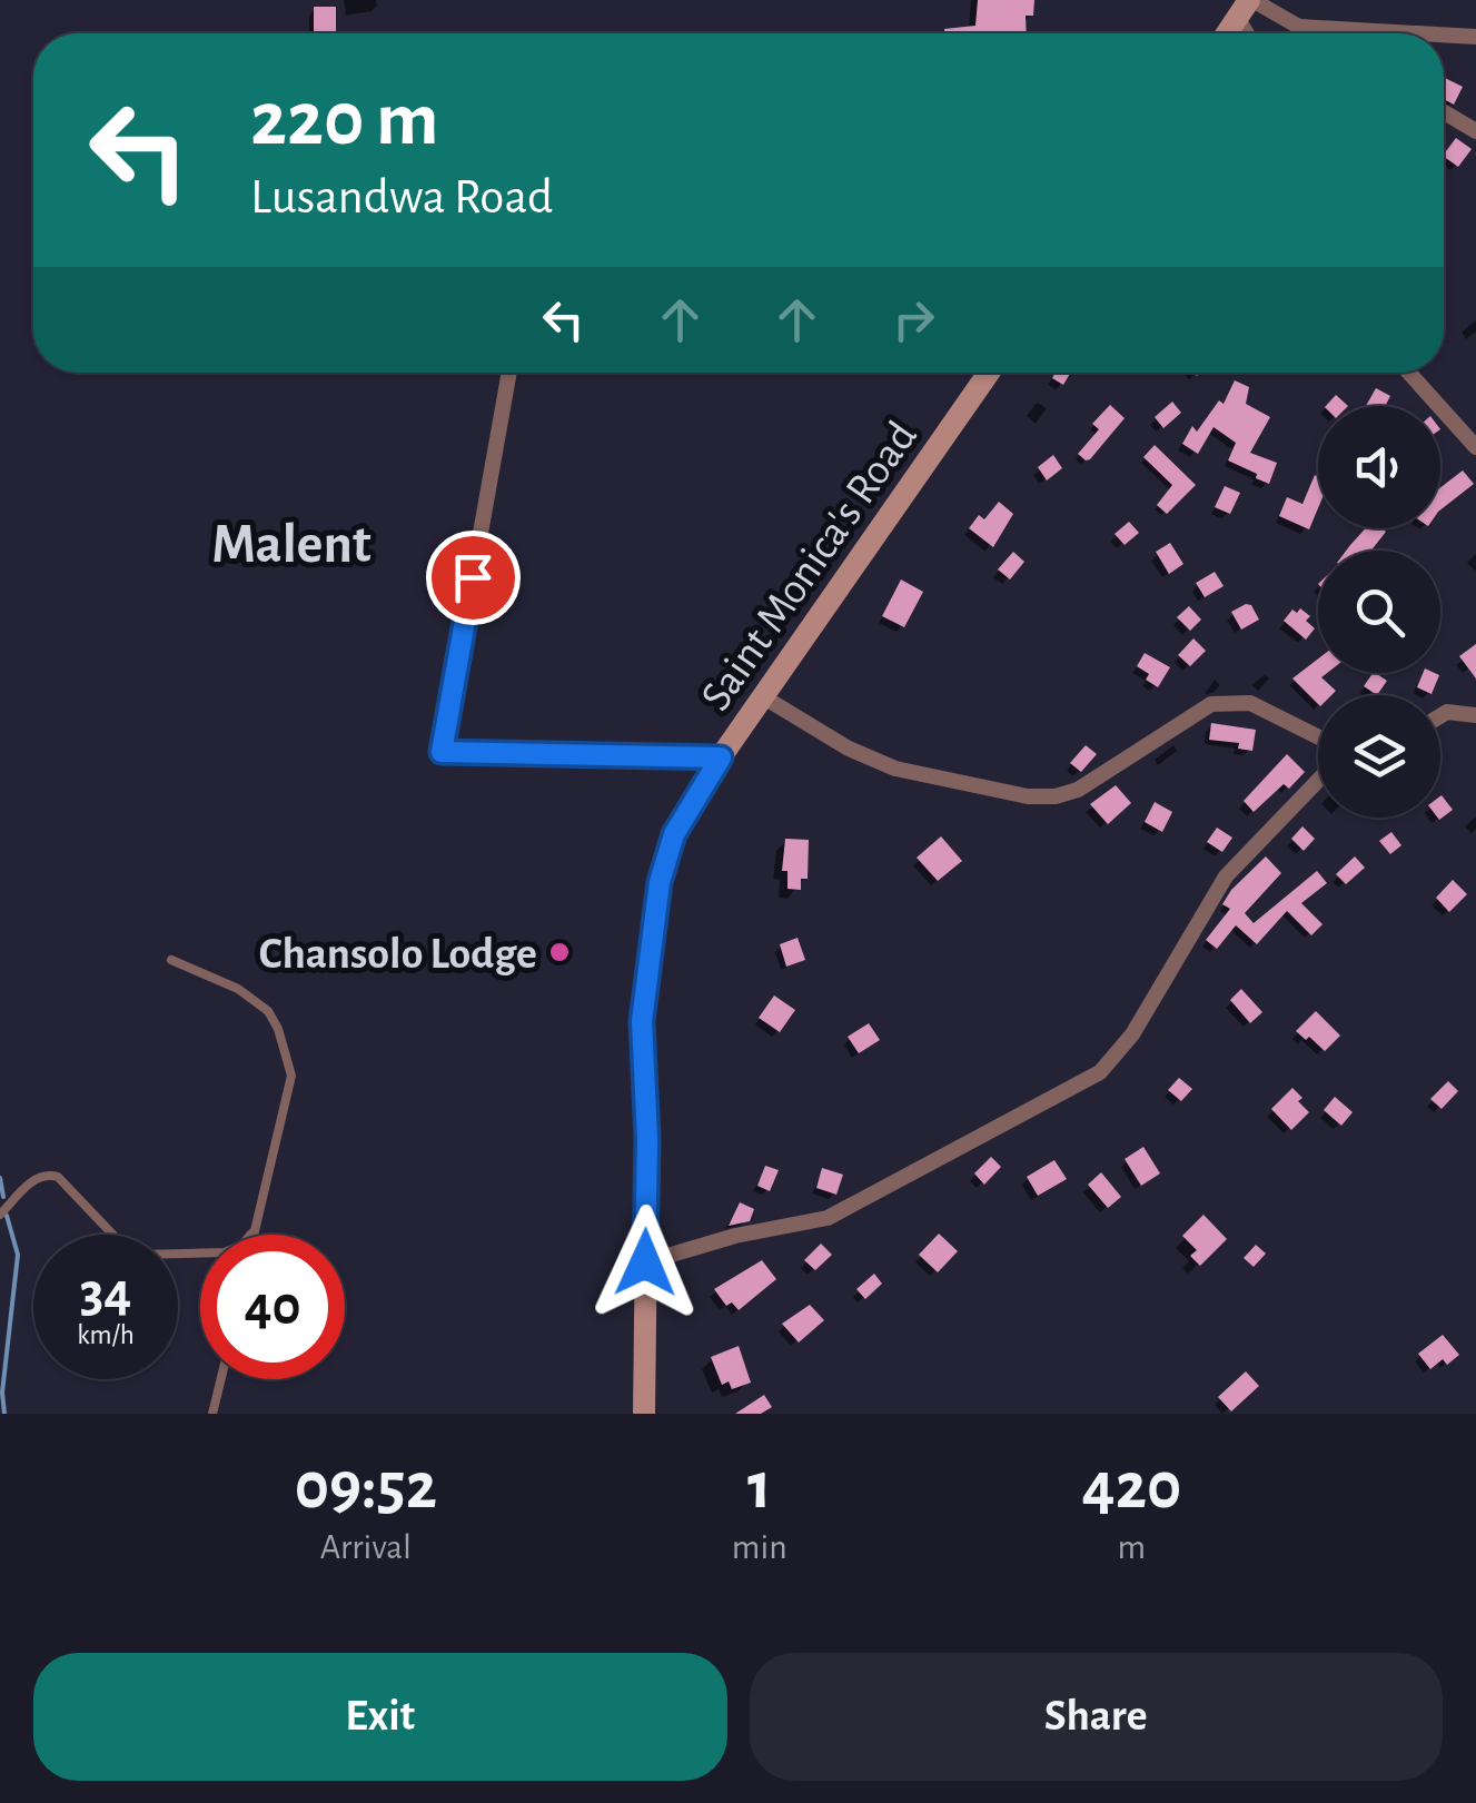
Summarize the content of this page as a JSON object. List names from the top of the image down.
{
  "streets": {
    "street": ["Saint Monica's Road"]
  },
  "districts": ["Malent"],
  "places": ["Chansolo Lodge"],
  "page": {
    "turn": ["220 m", "Lusandwa Road"],
    "speed": "34 km/h",
    "limit": "40",
    "eta": [
      "09:52",
      "Arrival",
      "1",
      "min",
      "420",
      "m"
    ],
    "buttons": ["Exit", "Share"]
  }
}
